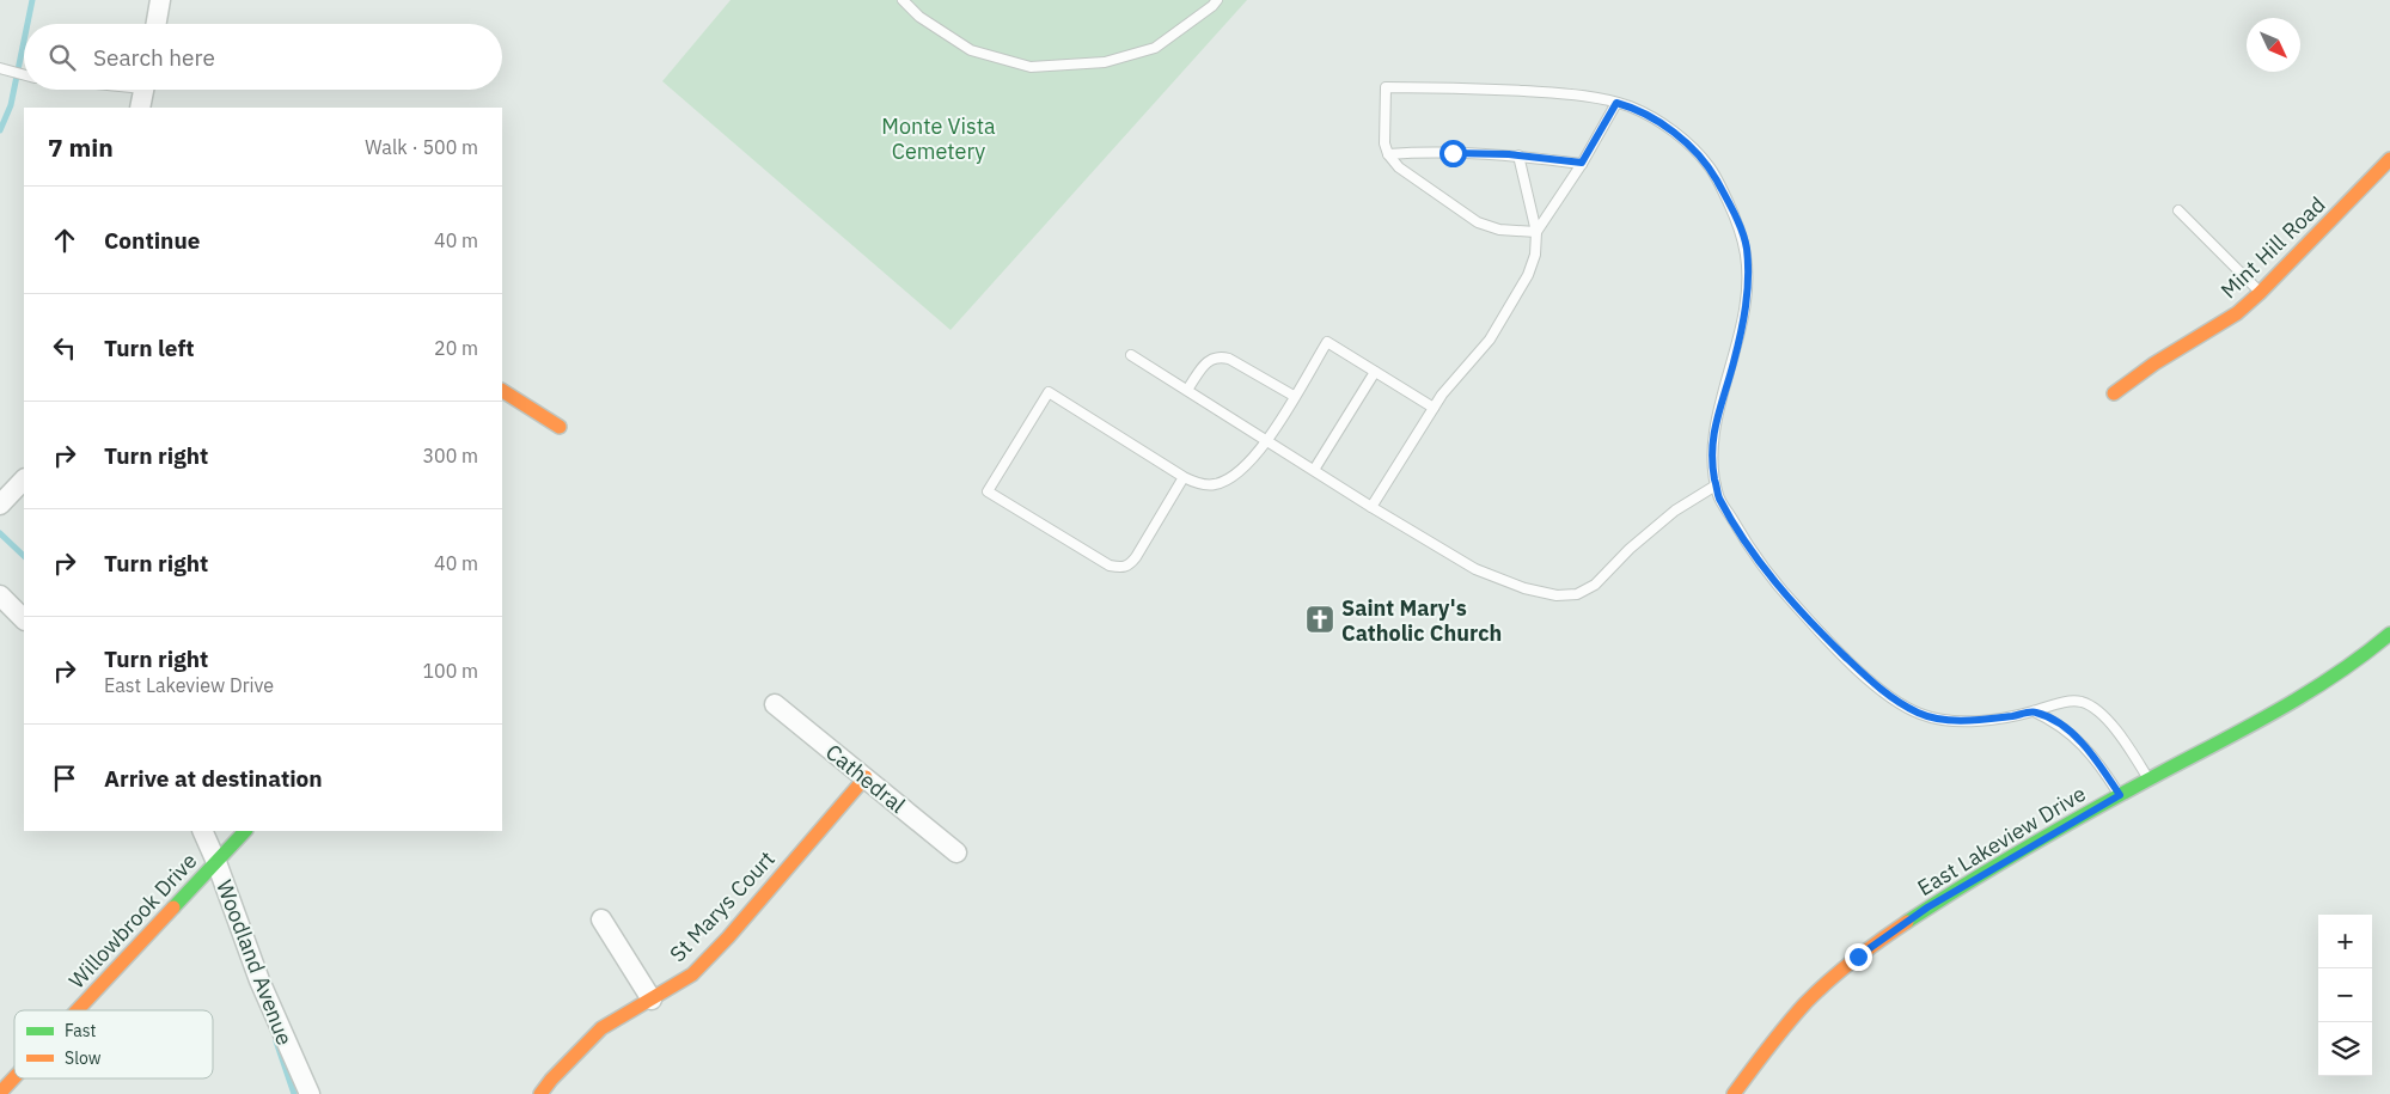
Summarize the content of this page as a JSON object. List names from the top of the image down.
{
  "streets": {
    "street": [
      "Mint Hill Road",
      "Cathedral",
      "East Lakeview Drive",
      "St Marys Court",
      "Willowbrook Drive",
      "Woodland Avenue"
    ]
  },
  "crossings": [
    ["Cathedral", "St Marys Court"],
    ["Willowbrook Drive", "Woodland Avenue"]
  ],
  "parks": ["Monte Vista Cemetery"],
  "places": {
    "church": ["Saint Mary's Catholic Church"]
  },
  "legend": ["Fast", "Slow"],
  "north": "bottom right",
  "page": {
    "search": "Search here",
    "heading": ["7 min", "Walk · 500 m"],
    "list": [
      ["Continue", "40 m"],
      ["Turn left", "20 m"],
      ["Turn right", "300 m"],
      ["Turn right", "40 m"],
      ["Turn right", "East Lakeview Drive", "100 m"],
      "Arrive at destination"
    ],
    "map_buttons": ["+", "−"]
  }
}
